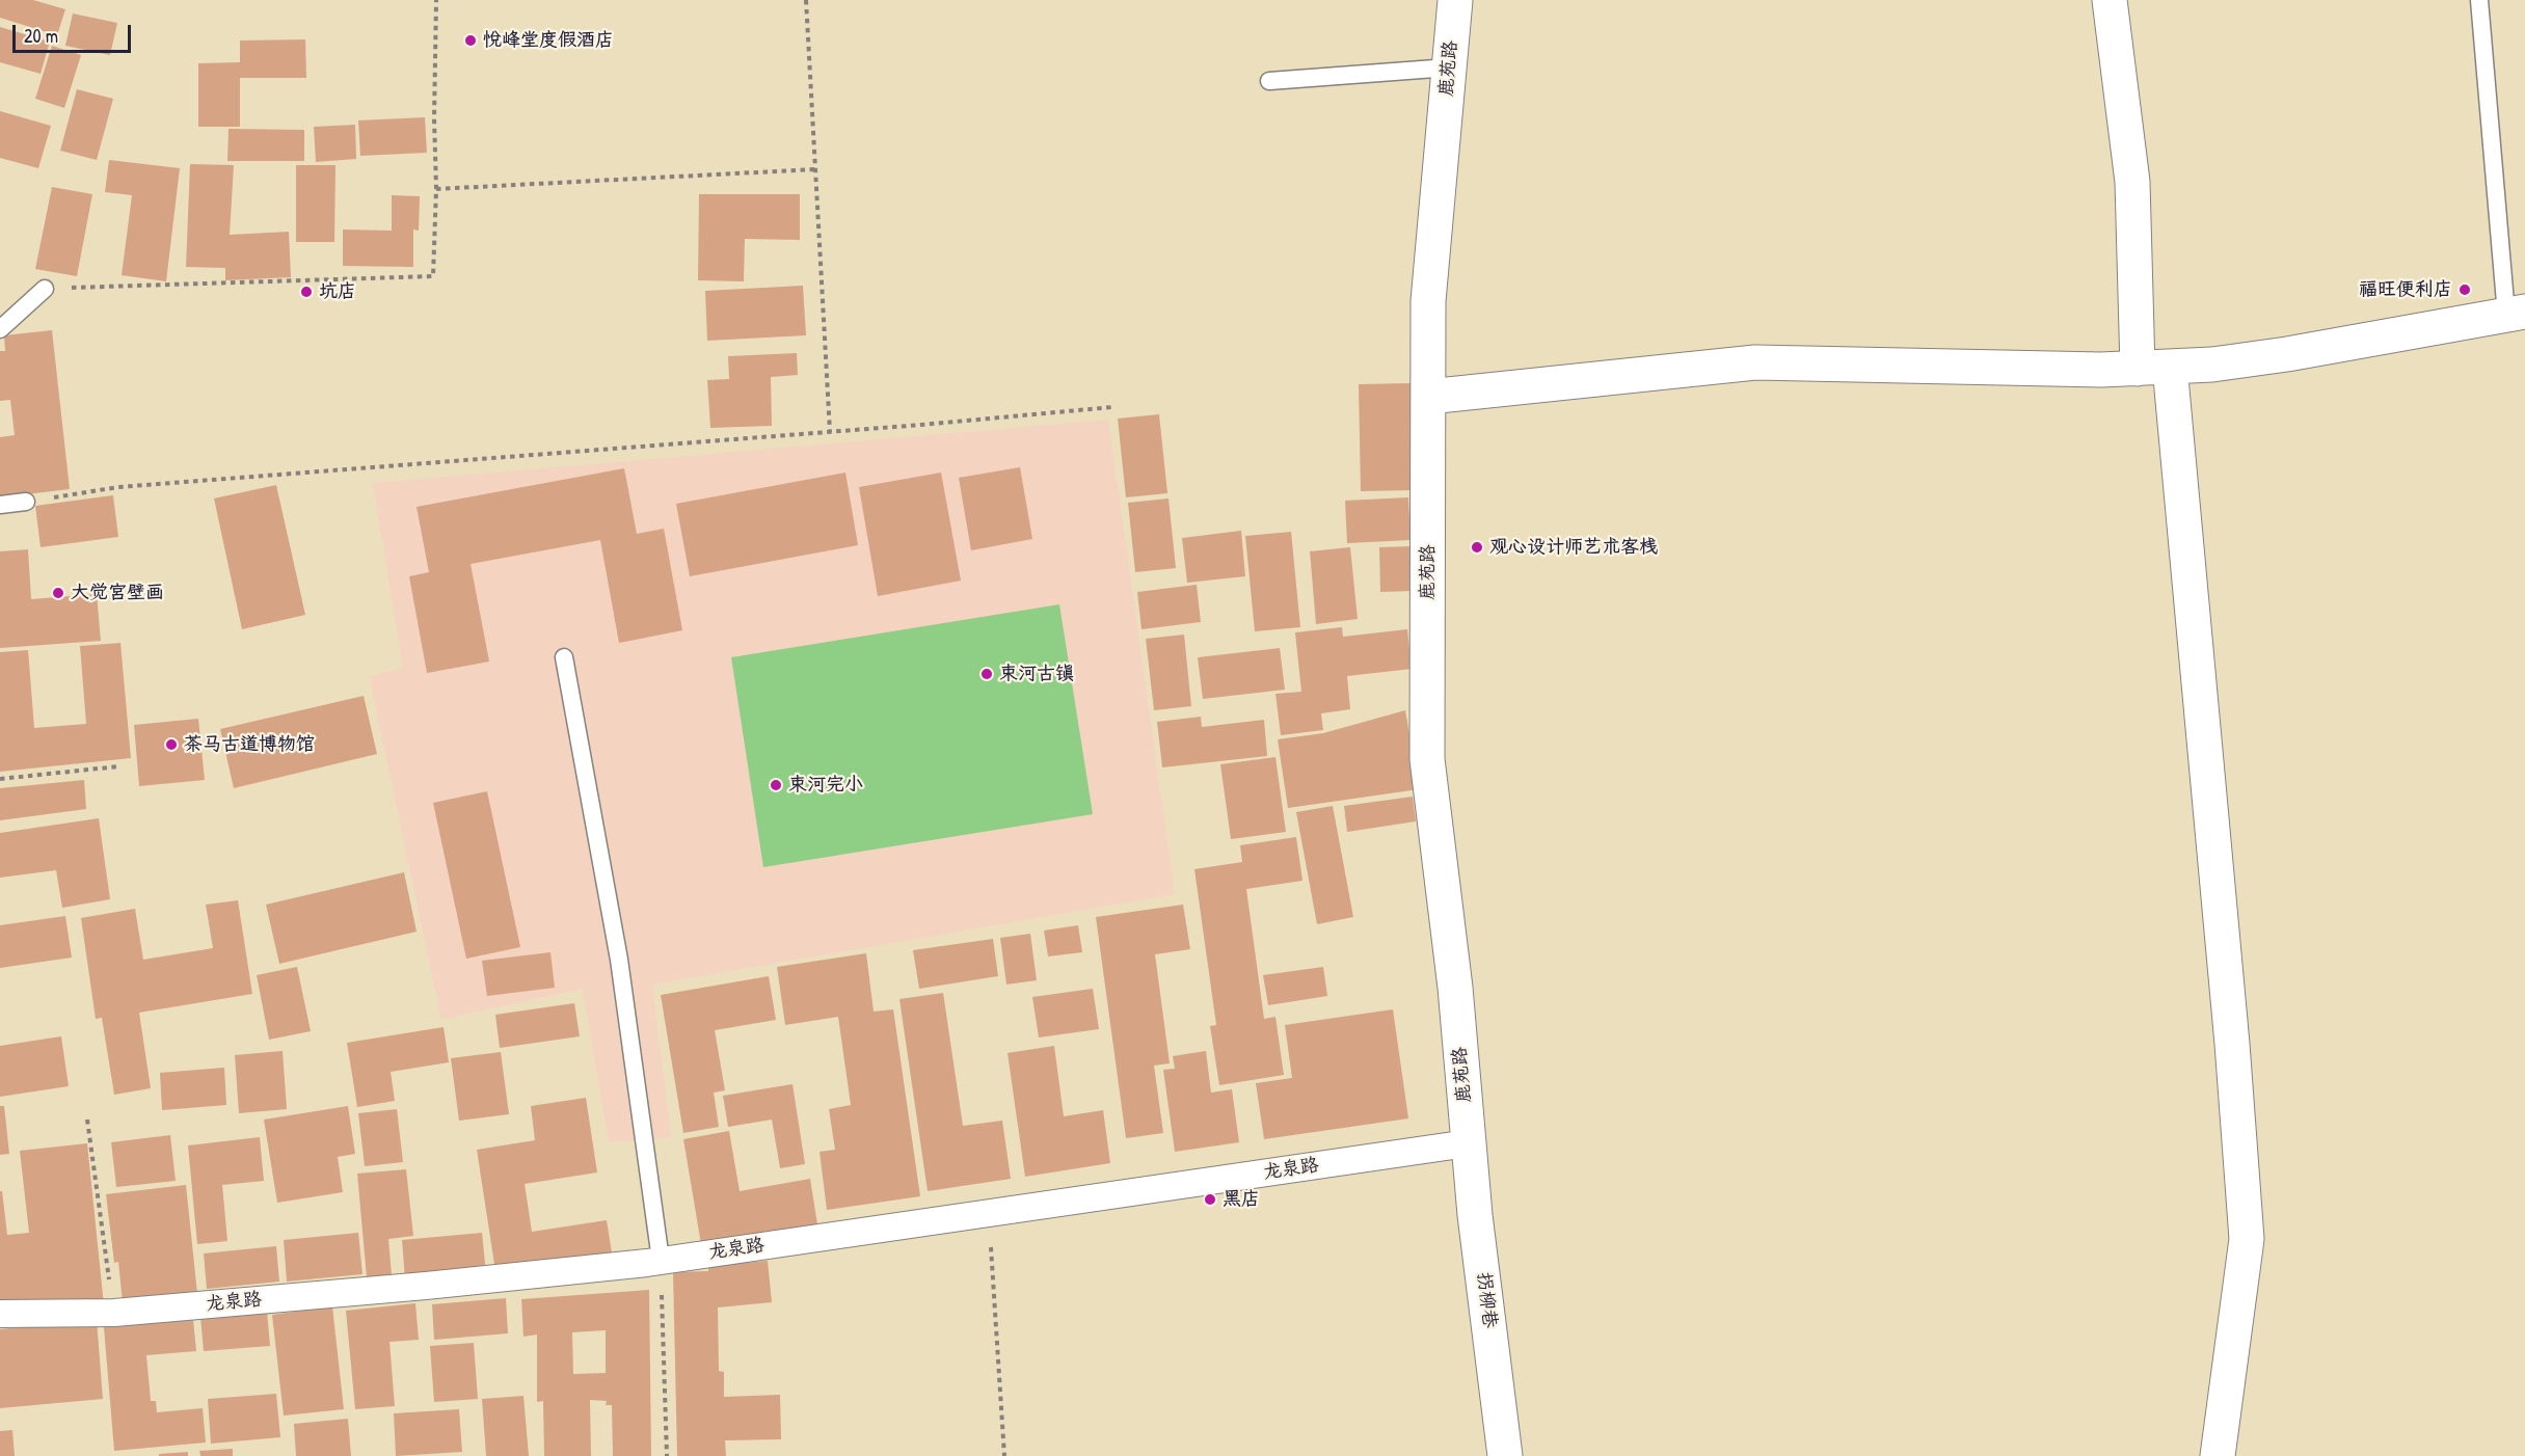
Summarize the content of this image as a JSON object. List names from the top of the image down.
{
  "streets": {
    "street": ["鹿苑路", "龙泉路", "拐柳巷"]
  },
  "crossings": [
    ["鹿苑路", "龙泉路"],
    ["鹿苑路", "拐柳巷"],
    ["龙泉路", "拐柳巷"]
  ],
  "places": [
    "悦峰堂度假酒店",
    "福旺便利店",
    "坑店",
    "观心设计师艺术客栈",
    "大觉宫壁画",
    "束河古镇",
    "茶马古道博物馆",
    "束河完小",
    "黑店"
  ],
  "scale_bar": "20 m"
}
